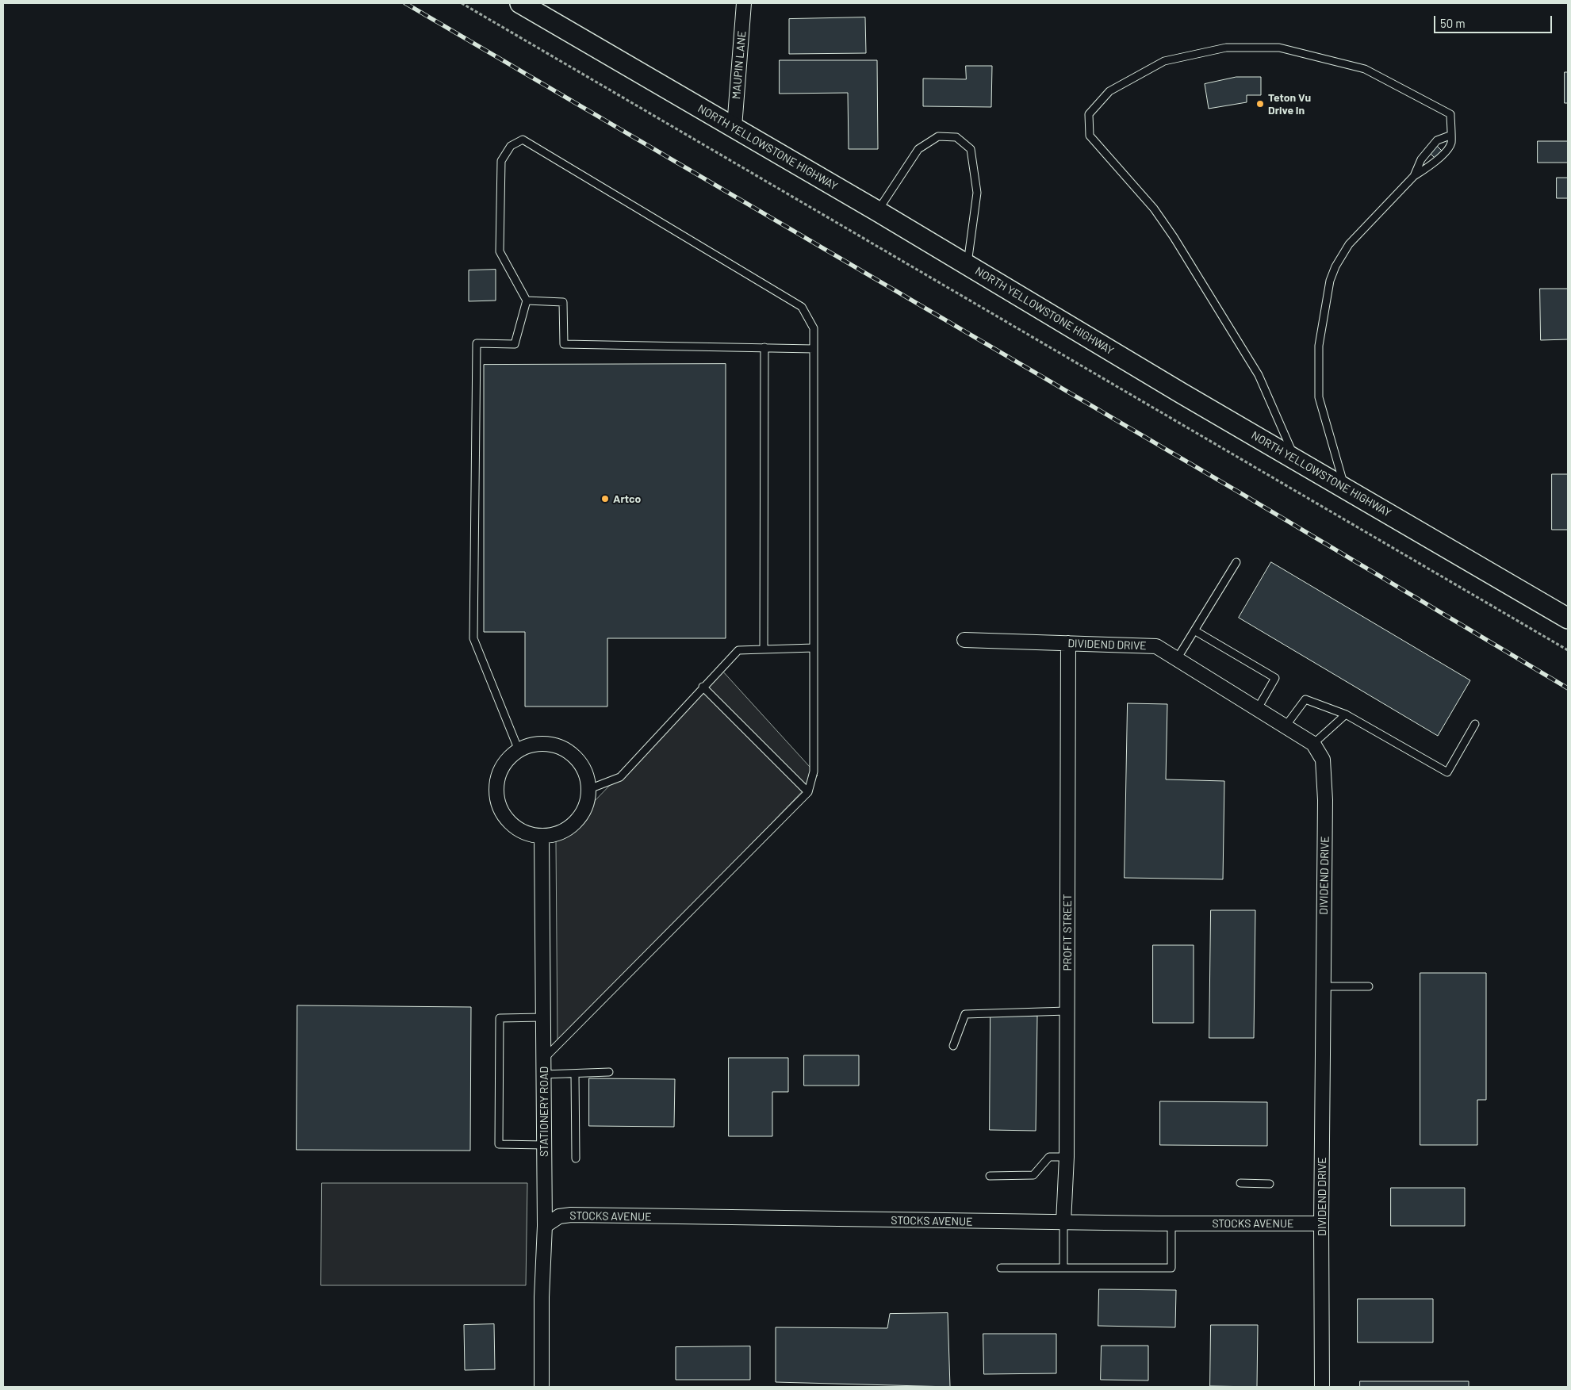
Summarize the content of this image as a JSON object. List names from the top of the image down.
{
  "streets": {
    "main road": ["NORTH YELLOWSTONE HIGHWAY"],
    "street": [
      "MAUPIN LANE",
      "DIVIDEND DRIVE",
      "PROFIT STREET",
      "STATIONERY ROAD",
      "STOCKS AVENUE"
    ]
  },
  "crossings": [
    ["MAUPIN LANE", "NORTH YELLOWSTONE HIGHWAY"],
    ["DIVIDEND DRIVE", "PROFIT STREET"],
    ["DIVIDEND DRIVE", "STOCKS AVENUE"],
    ["PROFIT STREET", "STOCKS AVENUE"],
    ["STATIONERY ROAD", "STOCKS AVENUE"]
  ],
  "places": ["Teton Vu Drive In", "Artco"],
  "scale_bar": "50 m"
}
